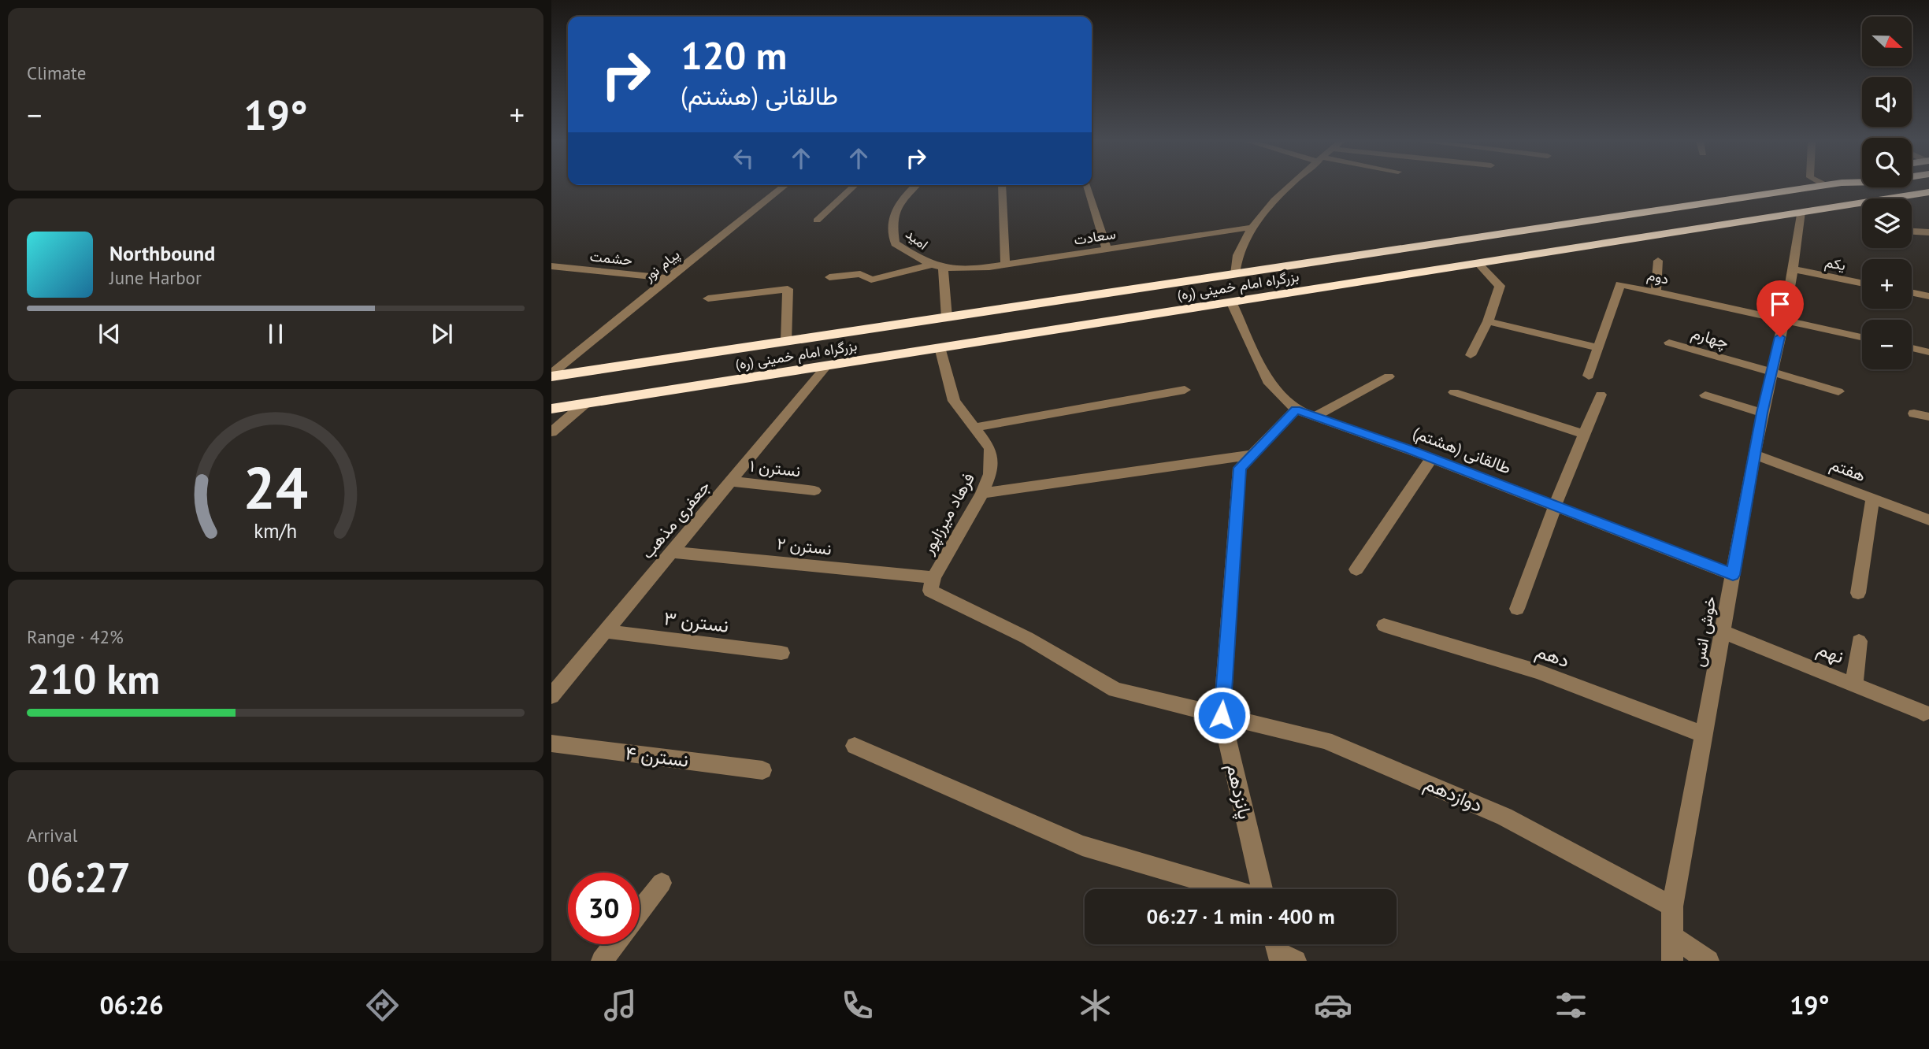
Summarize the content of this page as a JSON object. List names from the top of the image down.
{
  "streets": {
    "highway": ["بزرگراه امام خمینی (ره)"],
    "street": [
      "سعادت",
      "امید",
      "حشمت",
      "یکم",
      "پیام نور",
      "دوم",
      "چهارم",
      "طالقانی (هشتم)",
      "نسترن ۱",
      "هفتم",
      "فرهاد میرزاپور",
      "جعفری مذهب",
      "نسترن ۲",
      "نسترن ۳",
      "خوش انس",
      "نهم",
      "دهم",
      "نسترن ۴",
      "پانزدهم",
      "دوازدهم"
    ]
  },
  "crossings": [
    ["سعادت", "امید"],
    ["حشمت", "پیام نور"],
    ["یکم", "خوش انس"],
    ["پیام نور", "بزرگراه امام خمینی (ره)"],
    ["دوم", "خوش انس"],
    ["بزرگراه امام خمینی (ره)", "طالقانی (هشتم)"],
    ["بزرگراه امام خمینی (ره)", "فرهاد میرزاپور"],
    ["بزرگراه امام خمینی (ره)", "جعفری مذهب"],
    ["بزرگراه امام خمینی (ره)", "خوش انس"],
    ["چهارم", "خوش انس"],
    ["طالقانی (هشتم)", "خوش انس"],
    ["طالقانی (هشتم)", "پانزدهم"],
    ["نسترن ۱", "جعفری مذهب"],
    ["هفتم", "خوش انس"],
    ["فرهاد میرزاپور", "نسترن ۲"],
    ["فرهاد میرزاپور", "دوازدهم"],
    ["جعفری مذهب", "نسترن ۲"],
    ["جعفری مذهب", "نسترن ۳"],
    ["نسترن ۲", "دوازدهم"],
    ["خوش انس", "نهم"],
    ["خوش انس", "دهم"],
    ["خوش انس", "دوازدهم"],
    ["پانزدهم", "دوازدهم"]
  ],
  "north": "right",
  "page": {
    "tile": [
      "Climate",
      ["Range · 42%", "210 km"],
      ["Arrival", "06:27"]
    ],
    "map_buttons": ["+", "−"],
    "turn": ["120 m", "طالقانی (هشتم)"],
    "heat": ["−", "19°", "+"],
    "song": ["Northbound", "June Harbor"],
    "limit": "30",
    "trip": "06:27 · 1 min · 400 m",
    "tabs": ["06:26", "19°"],
    "gauge": ["24", "km/h"]
  }
}
